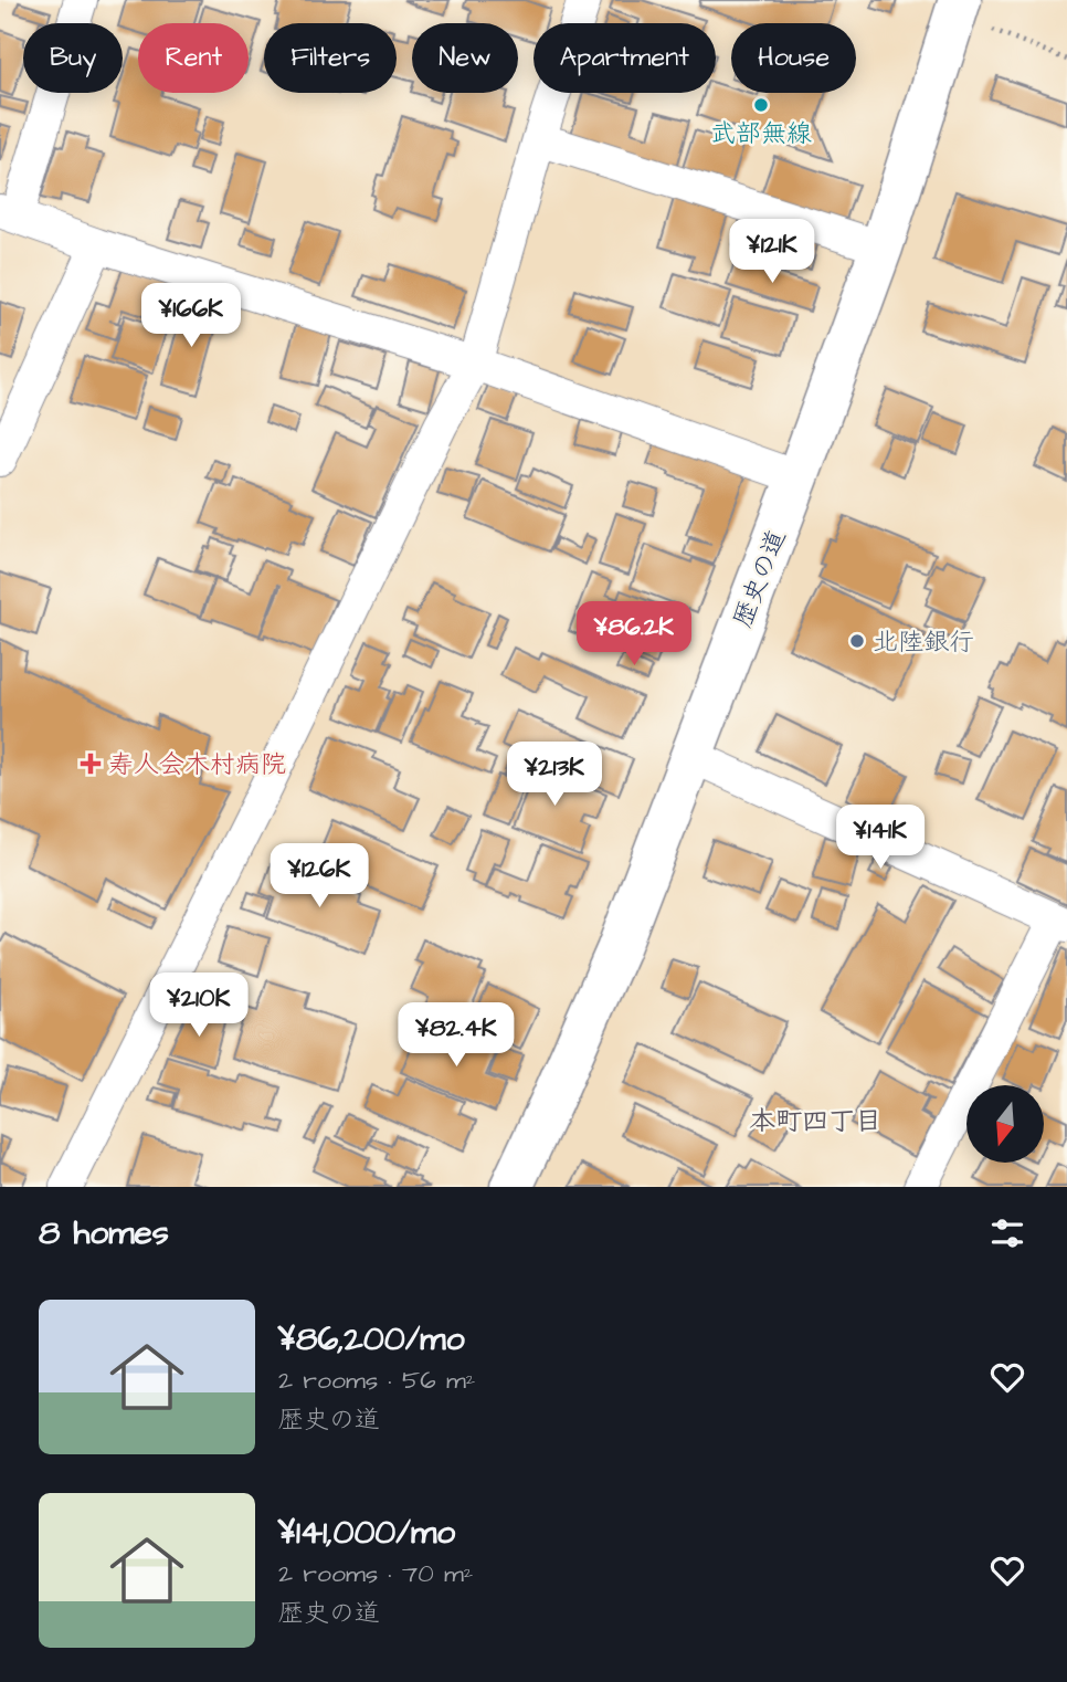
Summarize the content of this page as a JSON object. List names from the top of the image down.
{
  "streets": {
    "street": ["歴史の道"]
  },
  "districts": ["本町四丁目"],
  "places": {
    "other": ["武部無線", "北陸銀行"],
    "health": ["寿人会木村病院"]
  },
  "north": "bottom",
  "page": {
    "chip": [
      "Buy",
      "Rent",
      "Filters",
      "New",
      "Apartment",
      "House"
    ],
    "price": [
      "¥121K",
      "¥166K",
      "¥86.2K",
      "¥213K",
      "¥141K",
      "¥126K",
      "¥210K",
      "¥82.4K"
    ],
    "heading": "8 homes",
    "list": [
      {
        "name": "¥86,200/mo",
        "note": "2 rooms · 56 m² · 歴史の道"
      },
      {
        "name": "¥141,000/mo",
        "note": "2 rooms · 70 m² · 歴史の道"
      }
    ]
  }
}
